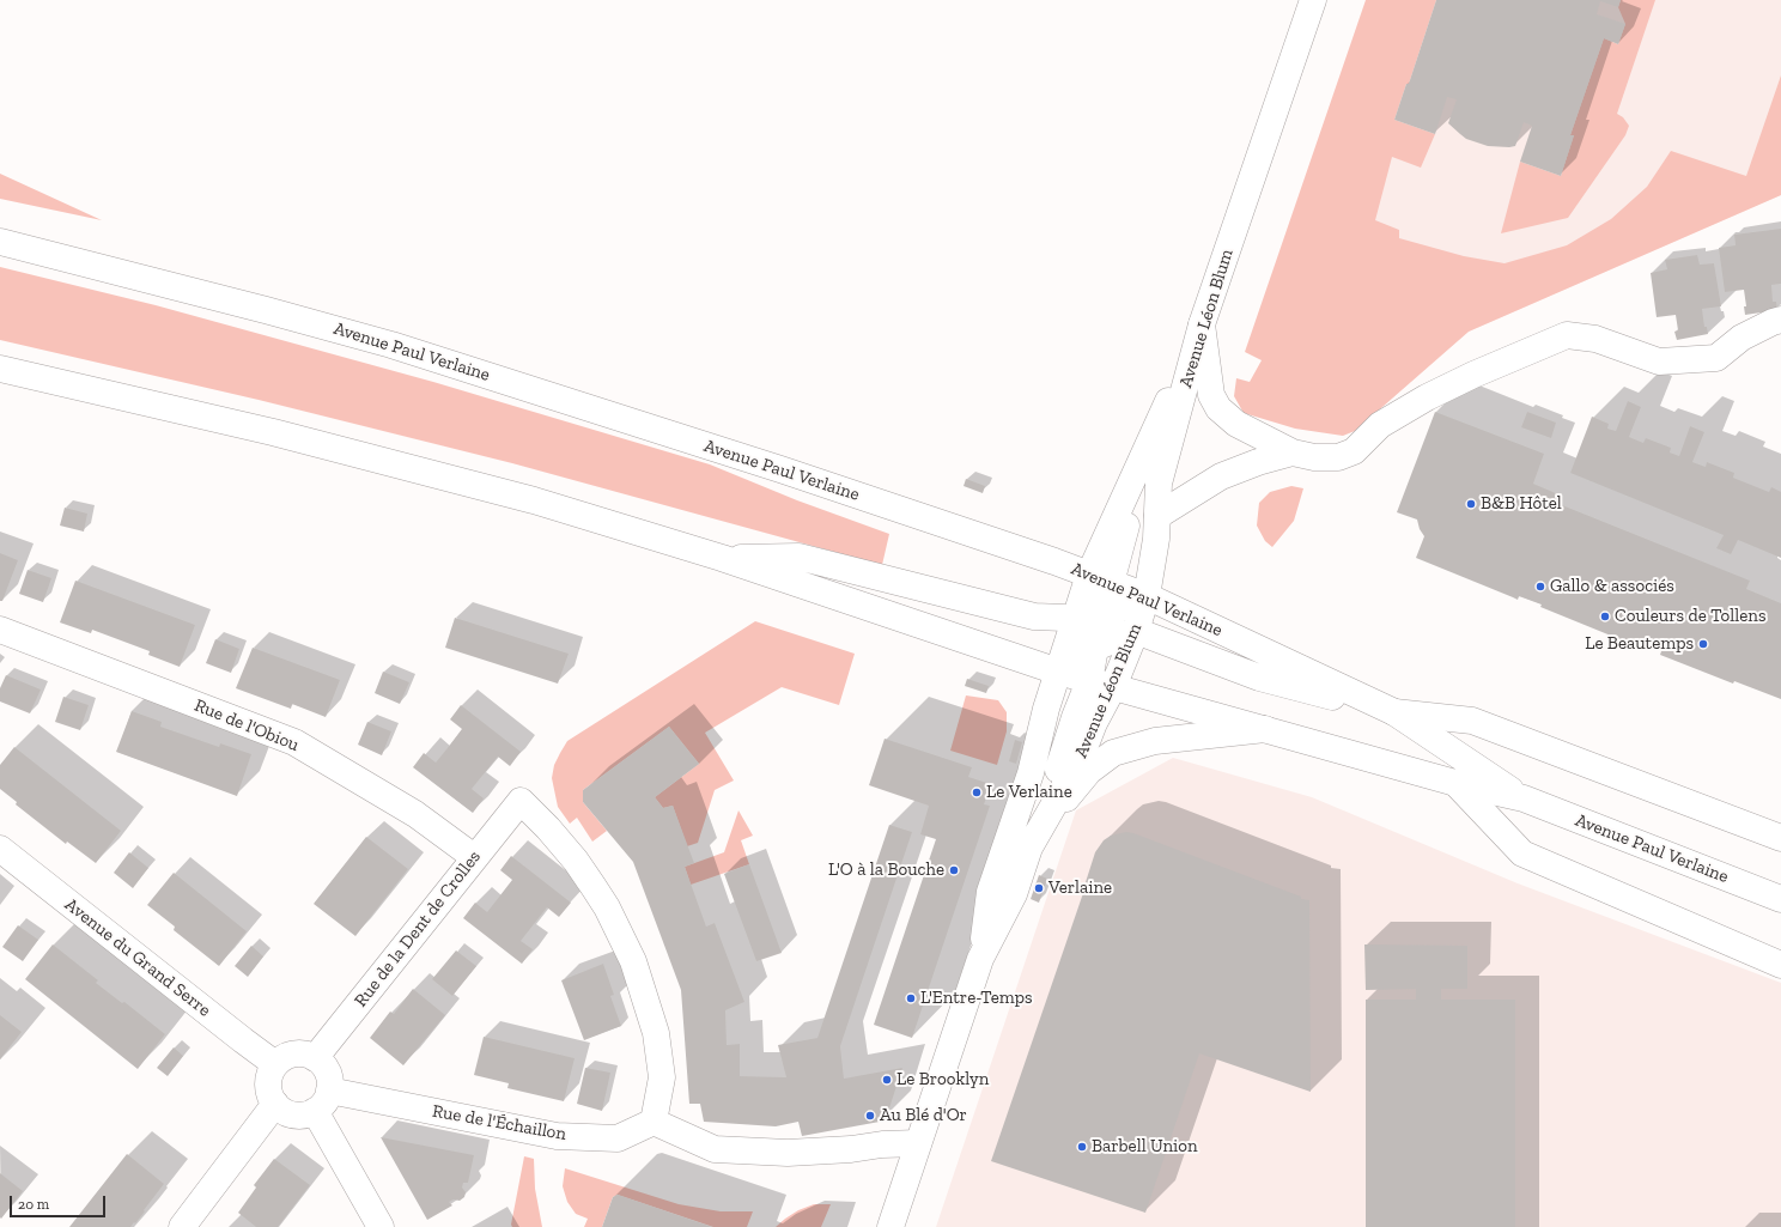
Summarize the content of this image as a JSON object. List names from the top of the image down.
{
  "streets": {
    "street": [
      "Avenue Léon Blum",
      "Avenue Paul Verlaine",
      "Rue de l'Obiou",
      "Rue de la Dent de Crolles",
      "Avenue du Grand Serre",
      "Rue de l'Échaillon"
    ]
  },
  "crossings": [
    ["Avenue Léon Blum", "Avenue Paul Verlaine"],
    ["Rue de l'Obiou", "Rue de la Dent de Crolles"],
    ["Rue de la Dent de Crolles", "Avenue du Grand Serre"],
    ["Rue de la Dent de Crolles", "Rue de l'Échaillon"],
    ["Avenue du Grand Serre", "Rue de l'Échaillon"]
  ],
  "places": [
    "B&B Hôtel",
    "Gallo & associés",
    "Couleurs de Tollens",
    "Le Beautemps",
    "Le Verlaine",
    "L'O à la Bouche",
    "Verlaine",
    "L'Entre-Temps",
    "Le Brooklyn",
    "Au Blé d'Or",
    "Barbell Union"
  ],
  "scale_bar": "20 m"
}
